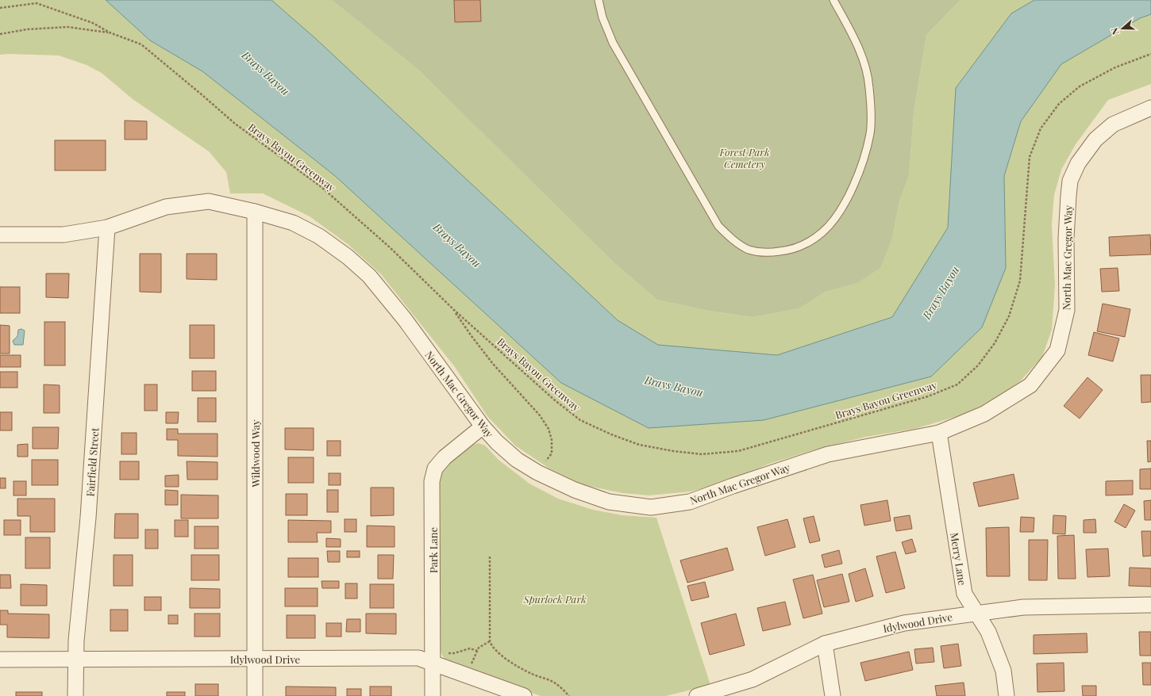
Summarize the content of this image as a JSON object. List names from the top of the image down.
{
  "streets": {
    "street": [
      "North Mac Gregor Way",
      "Wildwood Way",
      "Fairfield Street",
      "Park Lane",
      "Merry Lane",
      "Idylwood Drive"
    ],
    "path": ["Brays Bayou Greenway"]
  },
  "crossings": [
    ["Brays Bayou Greenway", "North Mac Gregor Way"],
    ["North Mac Gregor Way", "Wildwood Way"],
    ["North Mac Gregor Way", "Fairfield Street"],
    ["North Mac Gregor Way", "Park Lane"],
    ["North Mac Gregor Way", "Merry Lane"],
    ["Wildwood Way", "Idylwood Drive"],
    ["Fairfield Street", "Idylwood Drive"],
    ["Park Lane", "Idylwood Drive"],
    ["Merry Lane", "Idylwood Drive"]
  ],
  "water": ["Brays Bayou"],
  "parks": ["Forest Park Cemetery", "Spurlock Park"],
  "north": "left"
}
